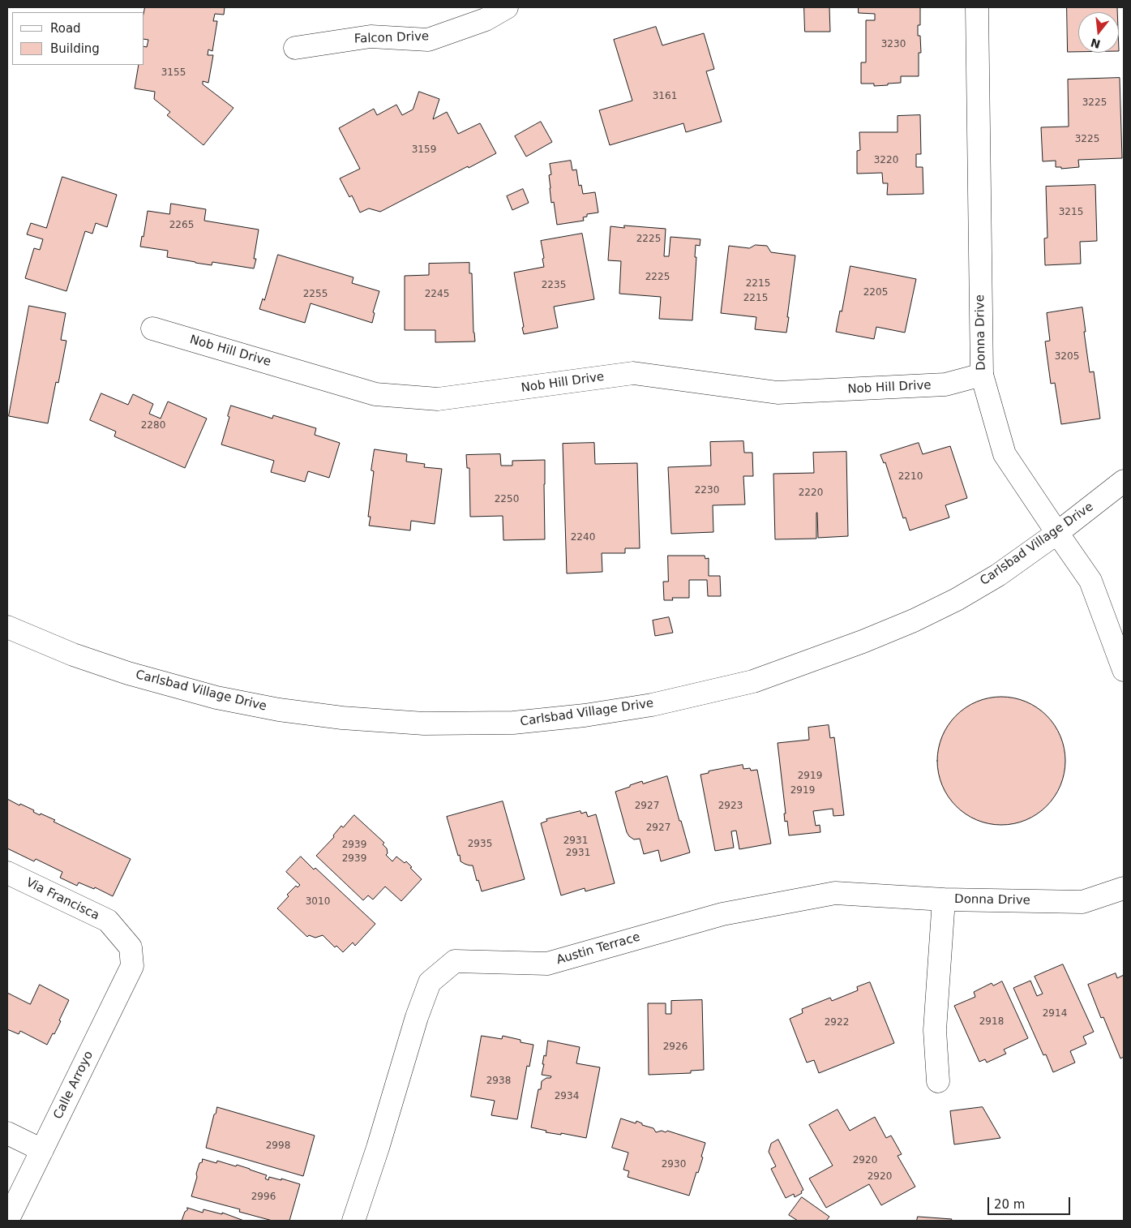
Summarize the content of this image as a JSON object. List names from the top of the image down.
{
  "streets": {
    "street": [
      "Falcon Drive",
      "Donna Drive",
      "Nob Hill Drive",
      "Carlsbad Village Drive",
      "Via Francisca",
      "Austin Terrace",
      "Calle Arroyo"
    ]
  },
  "crossings": [
    ["Donna Drive", "Nob Hill Drive"],
    ["Donna Drive", "Carlsbad Village Drive"],
    ["Donna Drive", "Austin Terrace"],
    ["Via Francisca", "Calle Arroyo"]
  ],
  "house_numbers": [
    "3230",
    "3155",
    "3161",
    "3225",
    "3225",
    "3159",
    "3220",
    "3215",
    "2265",
    "2225",
    "2225",
    "2215",
    "2235",
    "2205",
    "2255",
    "2245",
    "2215",
    "3205",
    "2280",
    "2210",
    "2230",
    "2220",
    "2250",
    "2240",
    "2919",
    "2919",
    "2927",
    "2923",
    "2927",
    "2931",
    "2935",
    "2939",
    "2931",
    "2939",
    "3010",
    "2914",
    "2918",
    "2922",
    "2926",
    "2938",
    "2934",
    "2998",
    "2920",
    "2930",
    "2920",
    "2996"
  ],
  "legend": ["Road", "Building"],
  "scale_bar": "20 m",
  "north": "bottom"
}
